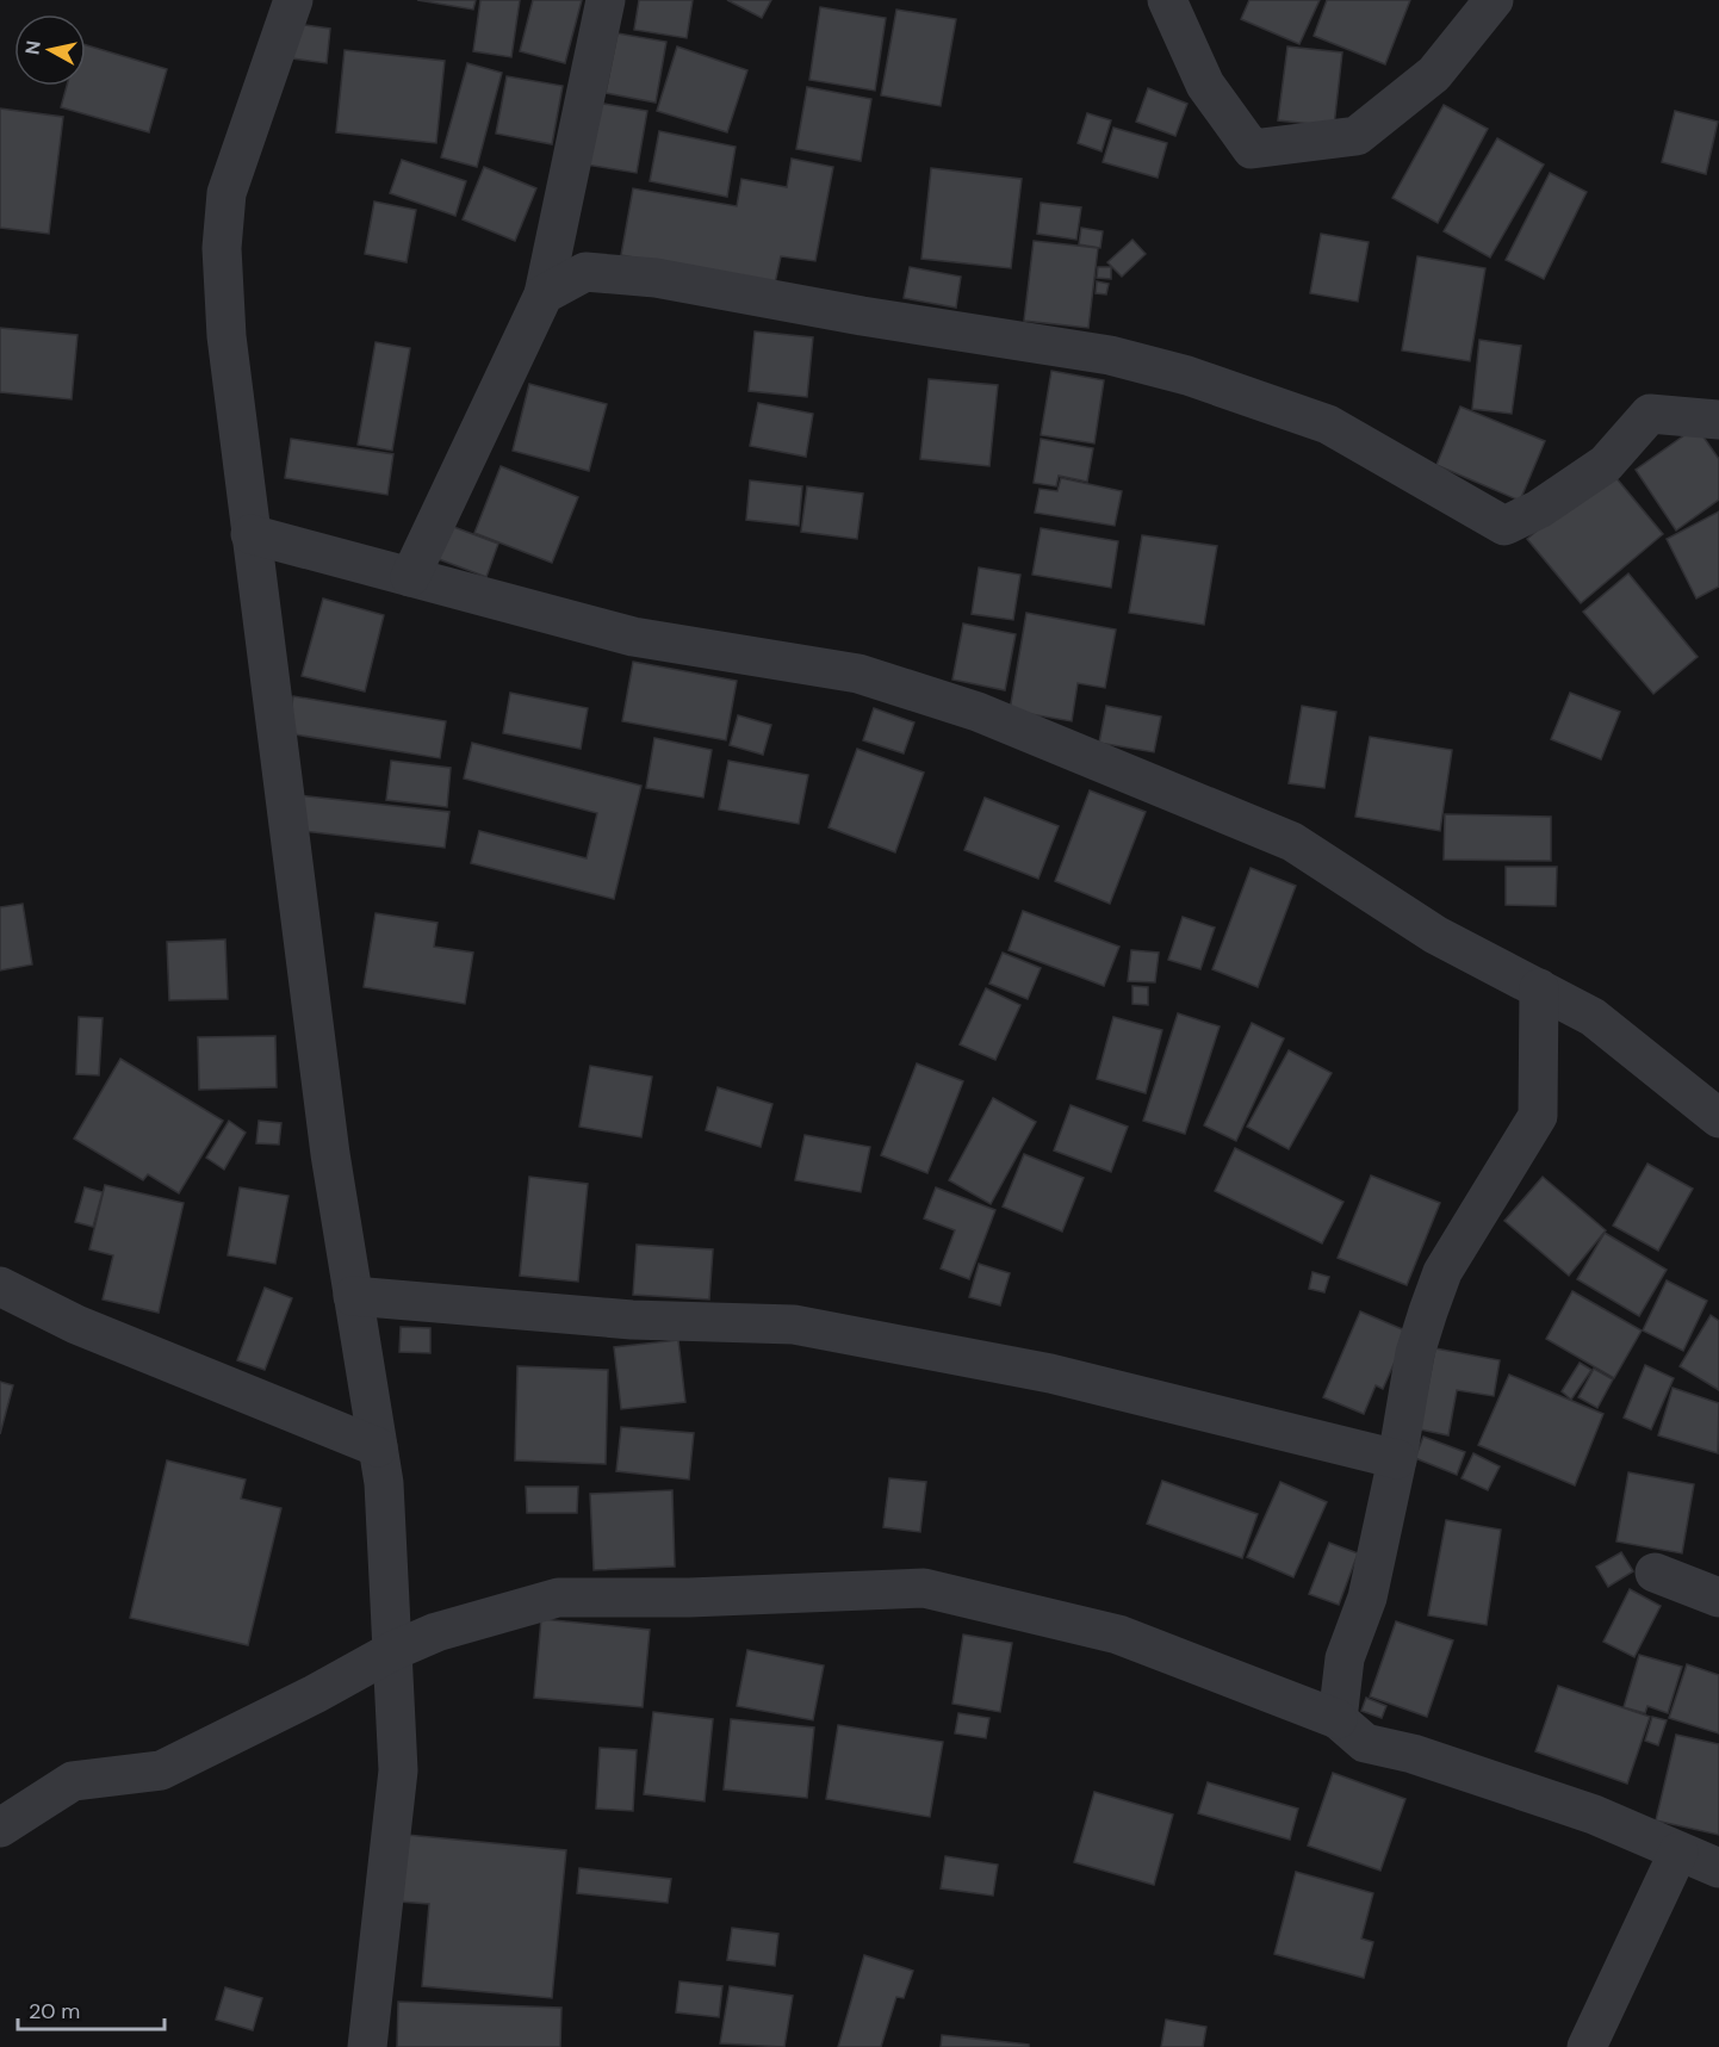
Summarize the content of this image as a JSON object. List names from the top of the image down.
{
  "scale_bar": "20 m",
  "north": "left"
}
